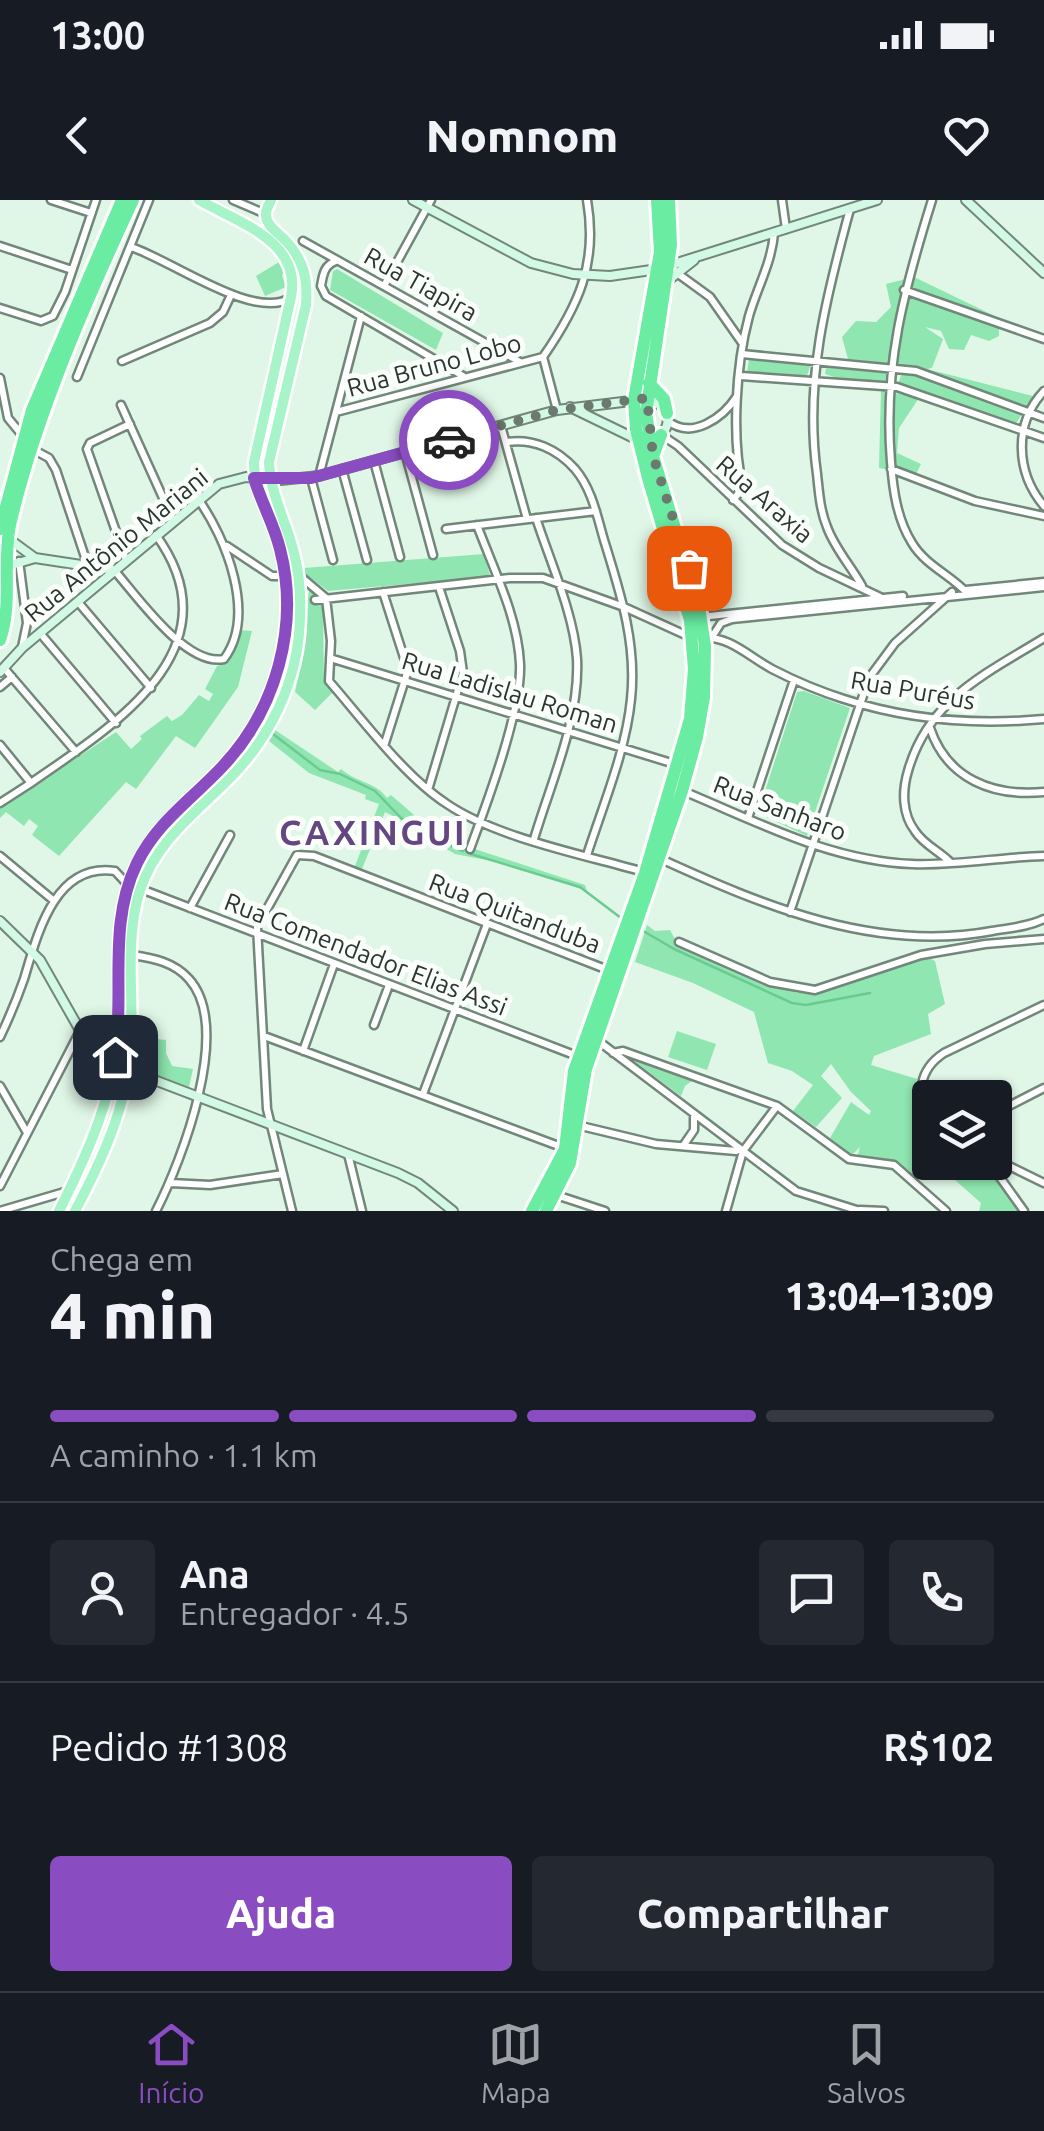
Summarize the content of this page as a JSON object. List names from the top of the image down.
{
  "streets": {
    "main road": ["Rua Antônio Mariani"],
    "street": [
      "Rua Tiapira",
      "Rua Bruno Lobo",
      "Rua Araxia",
      "Rua Puréus",
      "Rua Ladislau Roman",
      "Rua Sanharo",
      "Rua Quitanduba",
      "Rua Comendador Elias Assi"
    ]
  },
  "crossings": [
    ["Rua Tiapira", "Rua Bruno Lobo"],
    ["Rua Quitanduba", "Rua Comendador Elias Assi"]
  ],
  "districts": ["CAXINGUI"],
  "page": {
    "status": "13:00",
    "header": "Nomnom",
    "heading": ["4 min", "Chega em", "13:04–13:09"],
    "panel": [
      "Ana",
      "Entregador · 4.5",
      "Pedido #1308",
      "R$102"
    ],
    "bar": "A caminho · 1.1 km",
    "buttons": ["Ajuda", "Compartilhar"],
    "tabs": ["Início", "Mapa", "Salvos"]
  }
}
